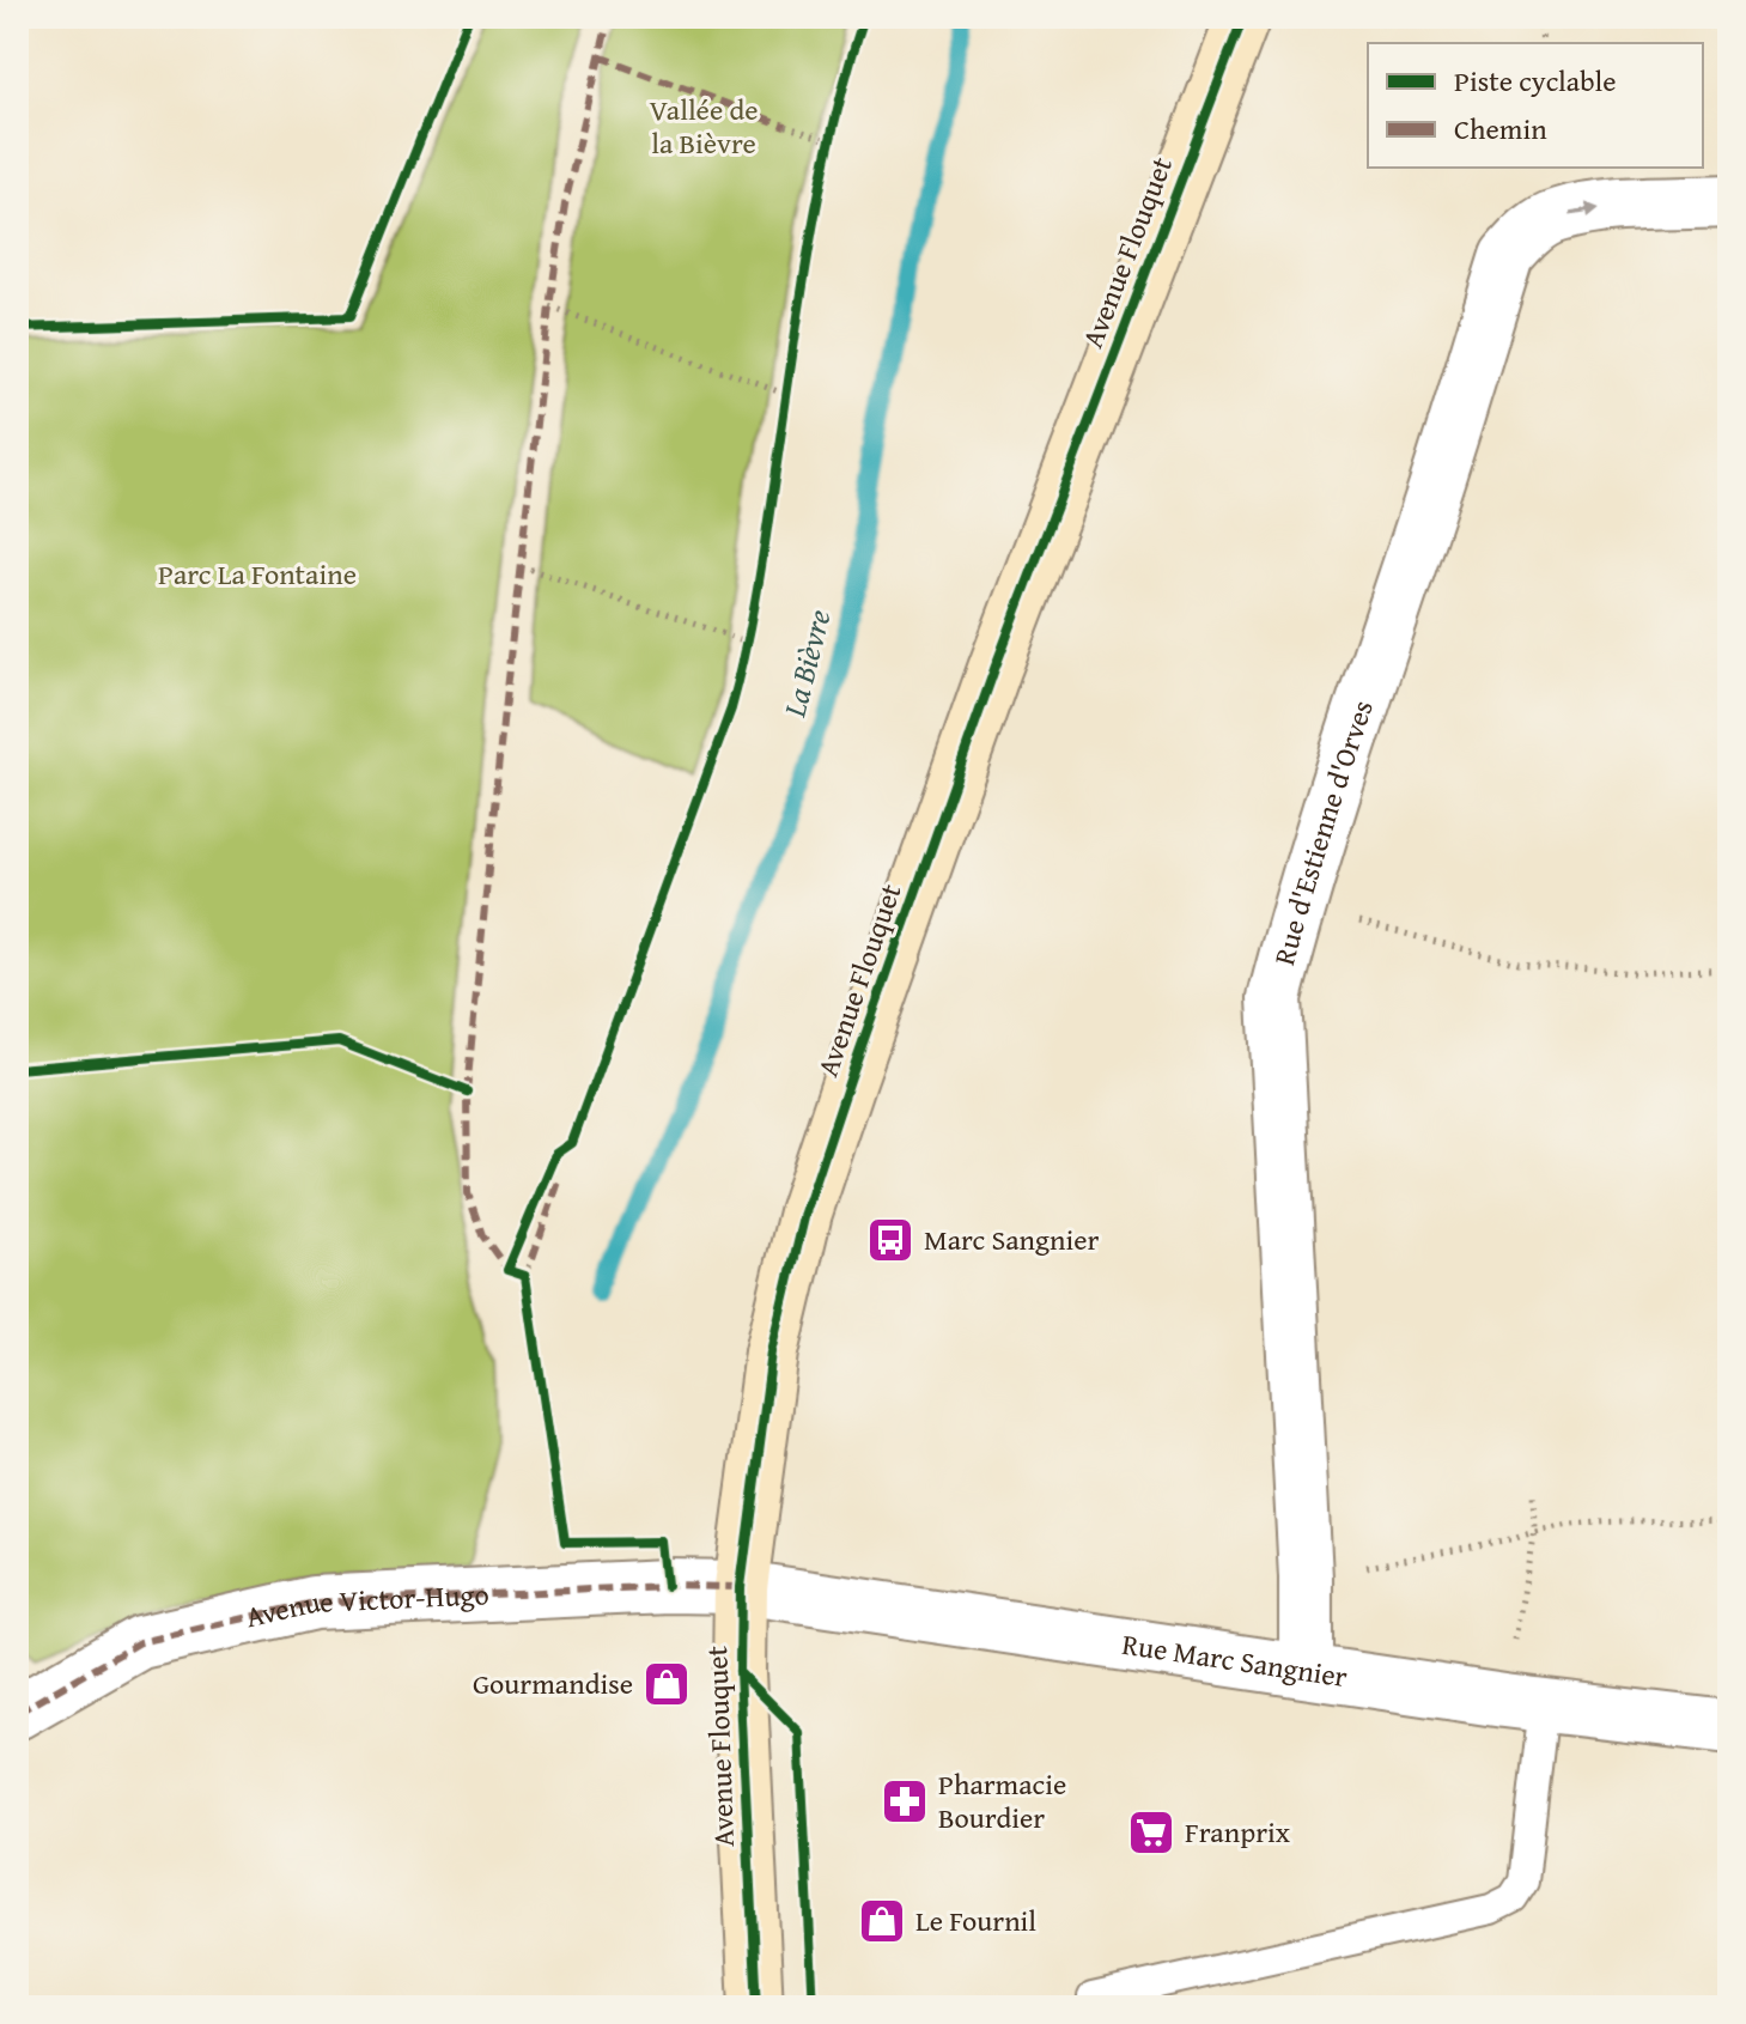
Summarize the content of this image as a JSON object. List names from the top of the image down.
{
  "streets": {
    "main road": ["Avenue Flouquet"],
    "street": ["Rue d'Estienne d'Orves", "Avenue Victor-Hugo", "Rue Marc Sangnier"]
  },
  "crossings": [
    ["Avenue Flouquet", "Avenue Victor-Hugo"],
    ["Avenue Flouquet", "Rue Marc Sangnier"],
    ["Rue d'Estienne d'Orves", "Rue Marc Sangnier"],
    ["Avenue Victor-Hugo", "Rue Marc Sangnier"]
  ],
  "one_way": ["Rue d'Estienne d'Orves"],
  "water": ["La Bièvre"],
  "parks": ["Vallée de la Bièvre", "Parc La Fontaine"],
  "places": {
    "bus stop": ["Marc Sangnier"],
    "shop": ["Gourmandise", "Le Fournil"],
    "pharmacy": ["Pharmacie Bourdier"],
    "supermarket": ["Franprix"]
  },
  "legend": ["Piste cyclable", "Chemin"]
}
